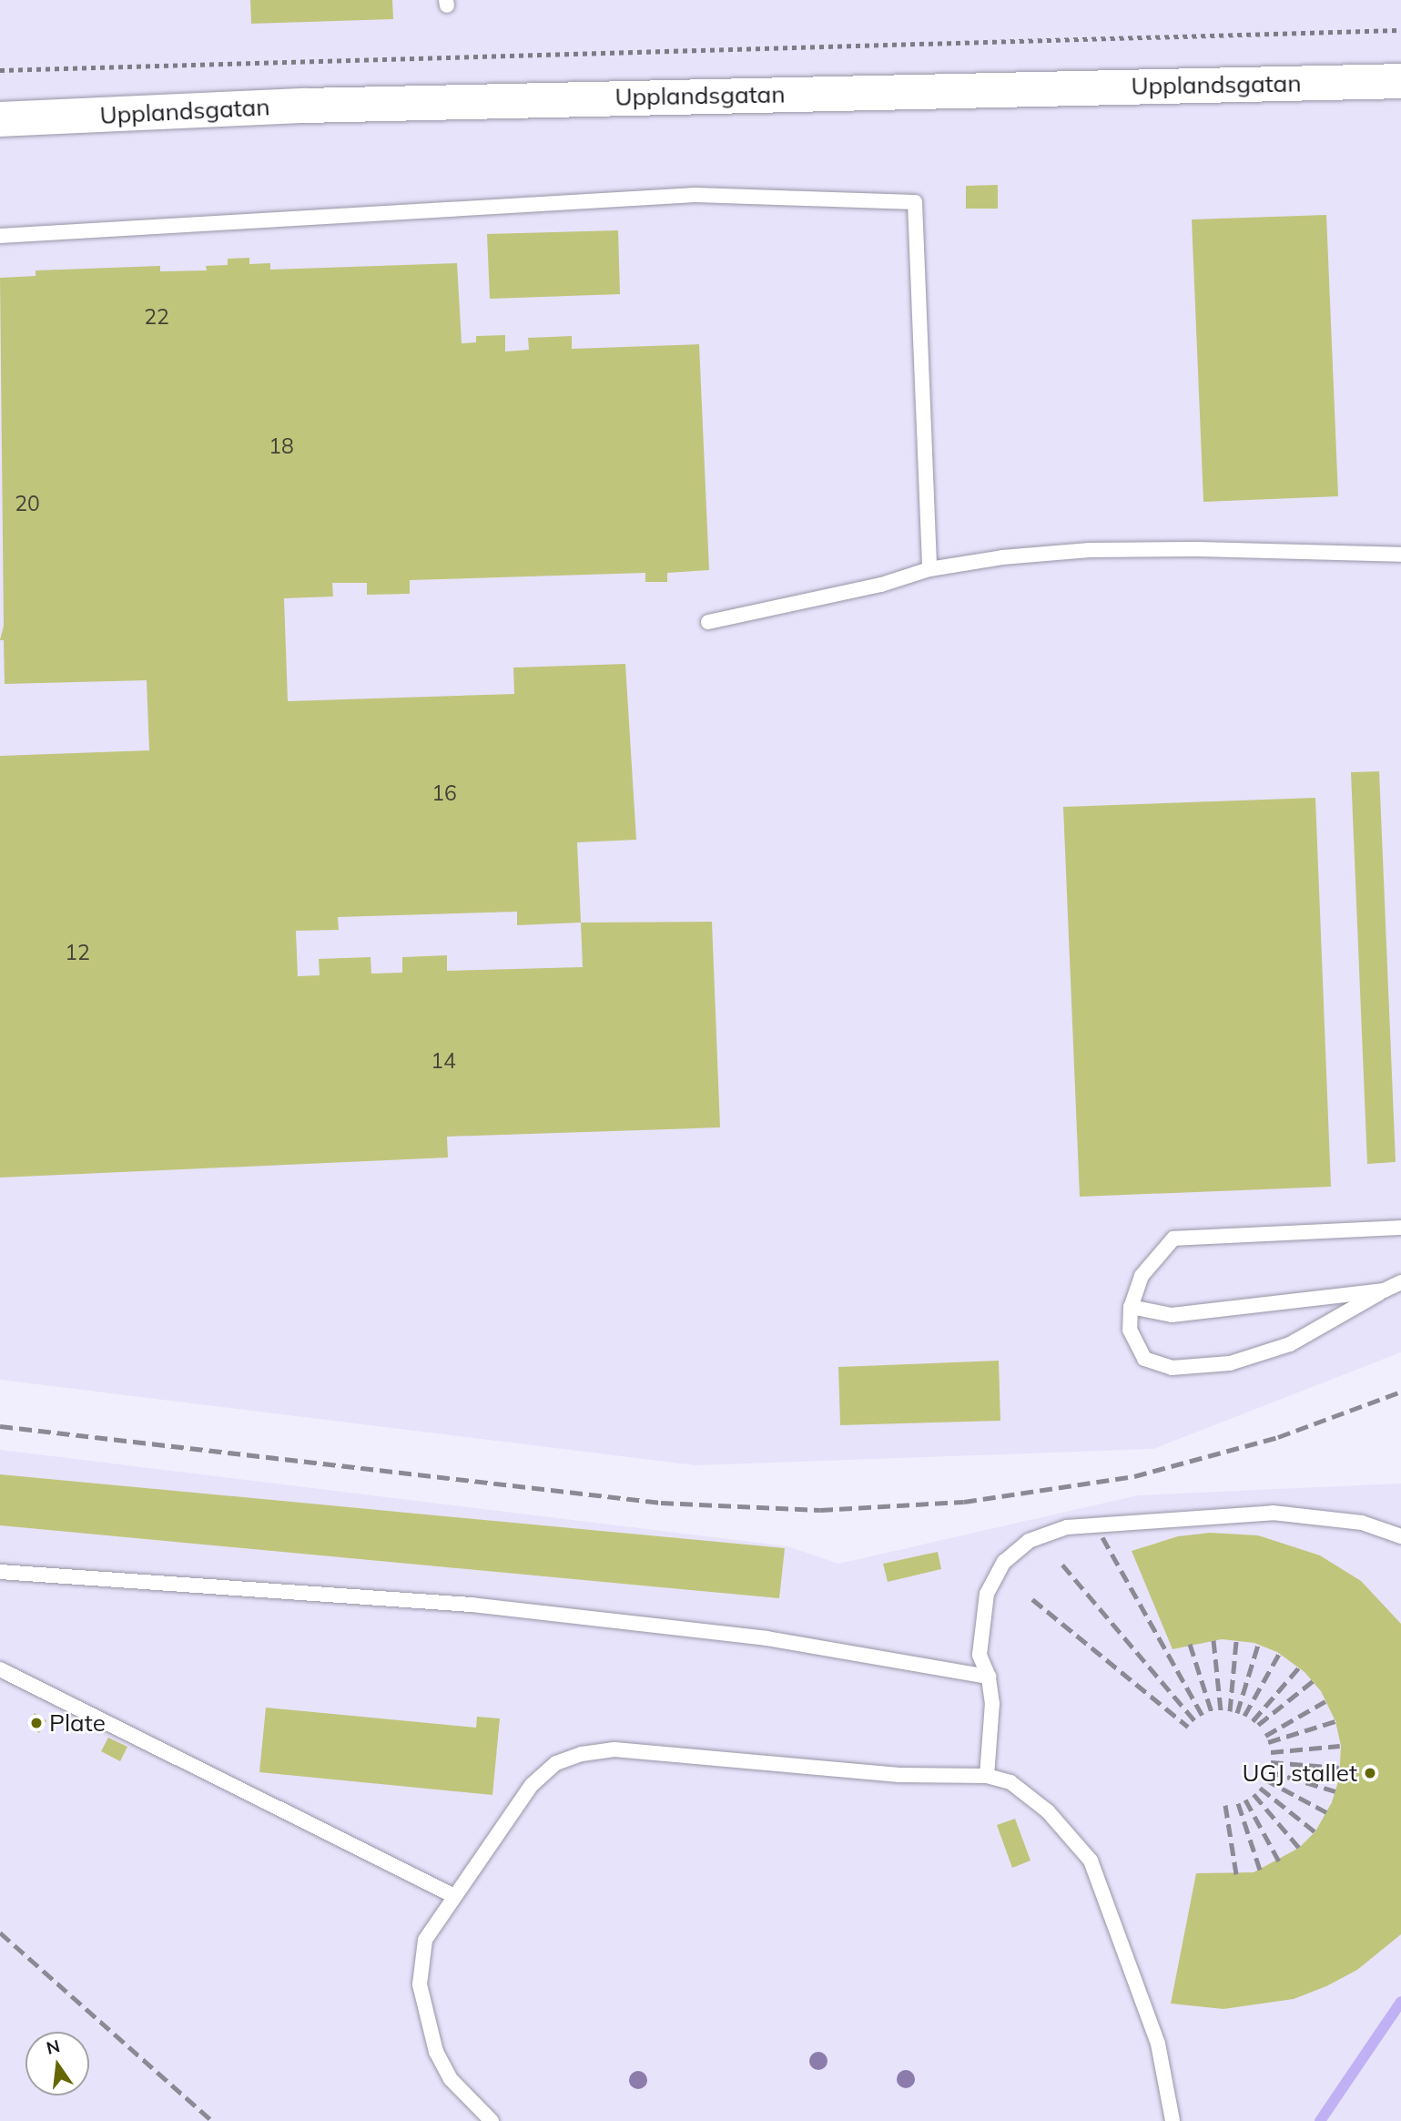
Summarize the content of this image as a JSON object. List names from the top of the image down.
{
  "streets": {
    "main road": ["Upplandsgatan"]
  },
  "places": ["Plate", "UGJ stallet"],
  "house_numbers": [
    "22",
    "18",
    "20",
    "16",
    "12",
    "14"
  ],
  "north": "top"
}
